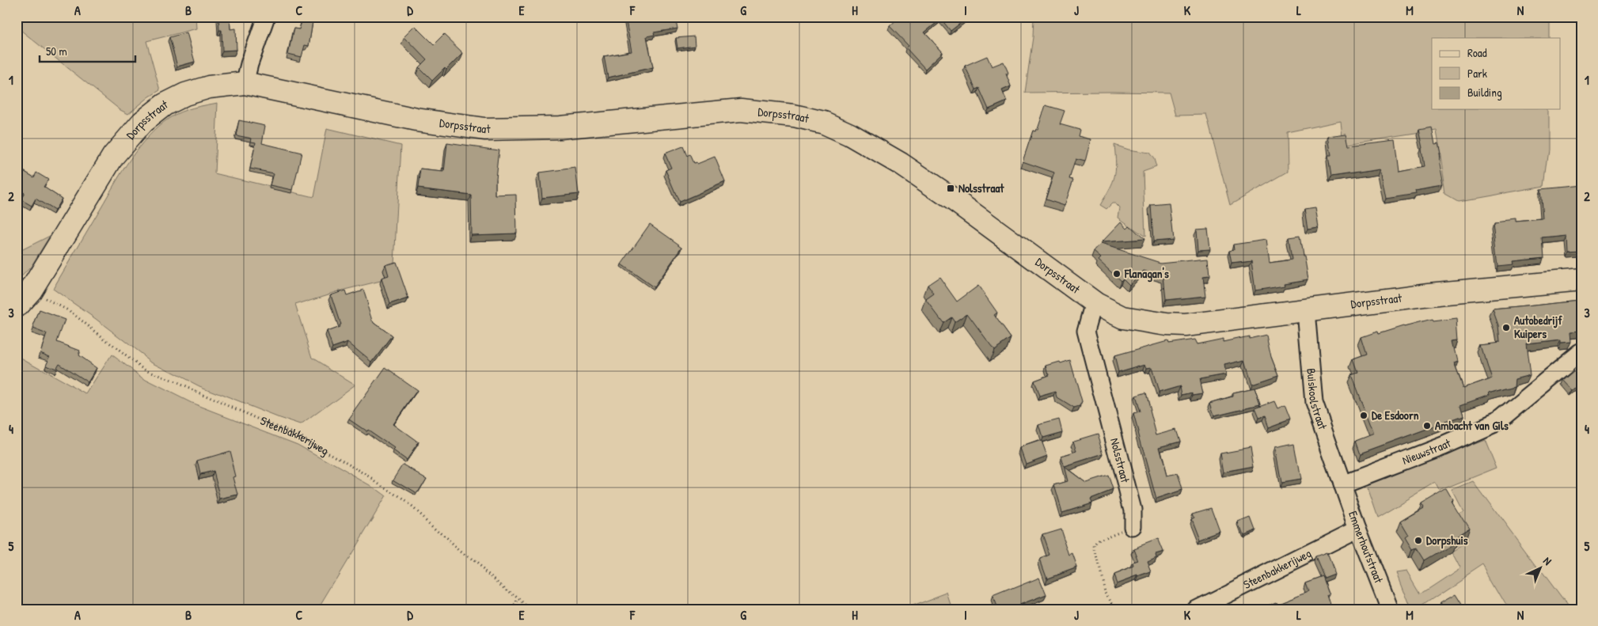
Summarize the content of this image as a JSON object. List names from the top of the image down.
{
  "streets": {
    "main road": ["Dorpsstraat"],
    "street": [
      "Buiskoolstraat",
      "Steenbakkerijweg",
      "Nieuwstraat",
      "Nolsstraat",
      "Emmerhoutstraat"
    ]
  },
  "crossings": [
    ["Dorpsstraat", "Buiskoolstraat"],
    ["Dorpsstraat", "Steenbakkerijweg"],
    ["Dorpsstraat", "Nolsstraat"],
    ["Buiskoolstraat", "Nieuwstraat"],
    ["Buiskoolstraat", "Emmerhoutstraat"],
    ["Steenbakkerijweg", "Emmerhoutstraat"],
    ["Nieuwstraat", "Emmerhoutstraat"]
  ],
  "places": {
    "transit": ["Nolsstraat"],
    "other": [
      "Flanagan's",
      "Autobedrijf Kuipers",
      "De Esdoorn",
      "Ambacht van Gils",
      "Dorpshuis"
    ]
  },
  "legend": ["Road", "Park", "Building"],
  "scale_bar": "50 m",
  "north": "top right",
  "grid": {
    "columns": [
      "A",
      "B",
      "C",
      "D",
      "E",
      "F",
      "G",
      "H",
      "I",
      "J",
      "K",
      "L",
      "M",
      "N"
    ],
    "rows": [
      "1",
      "2",
      "3",
      "4",
      "5"
    ]
  }
}
